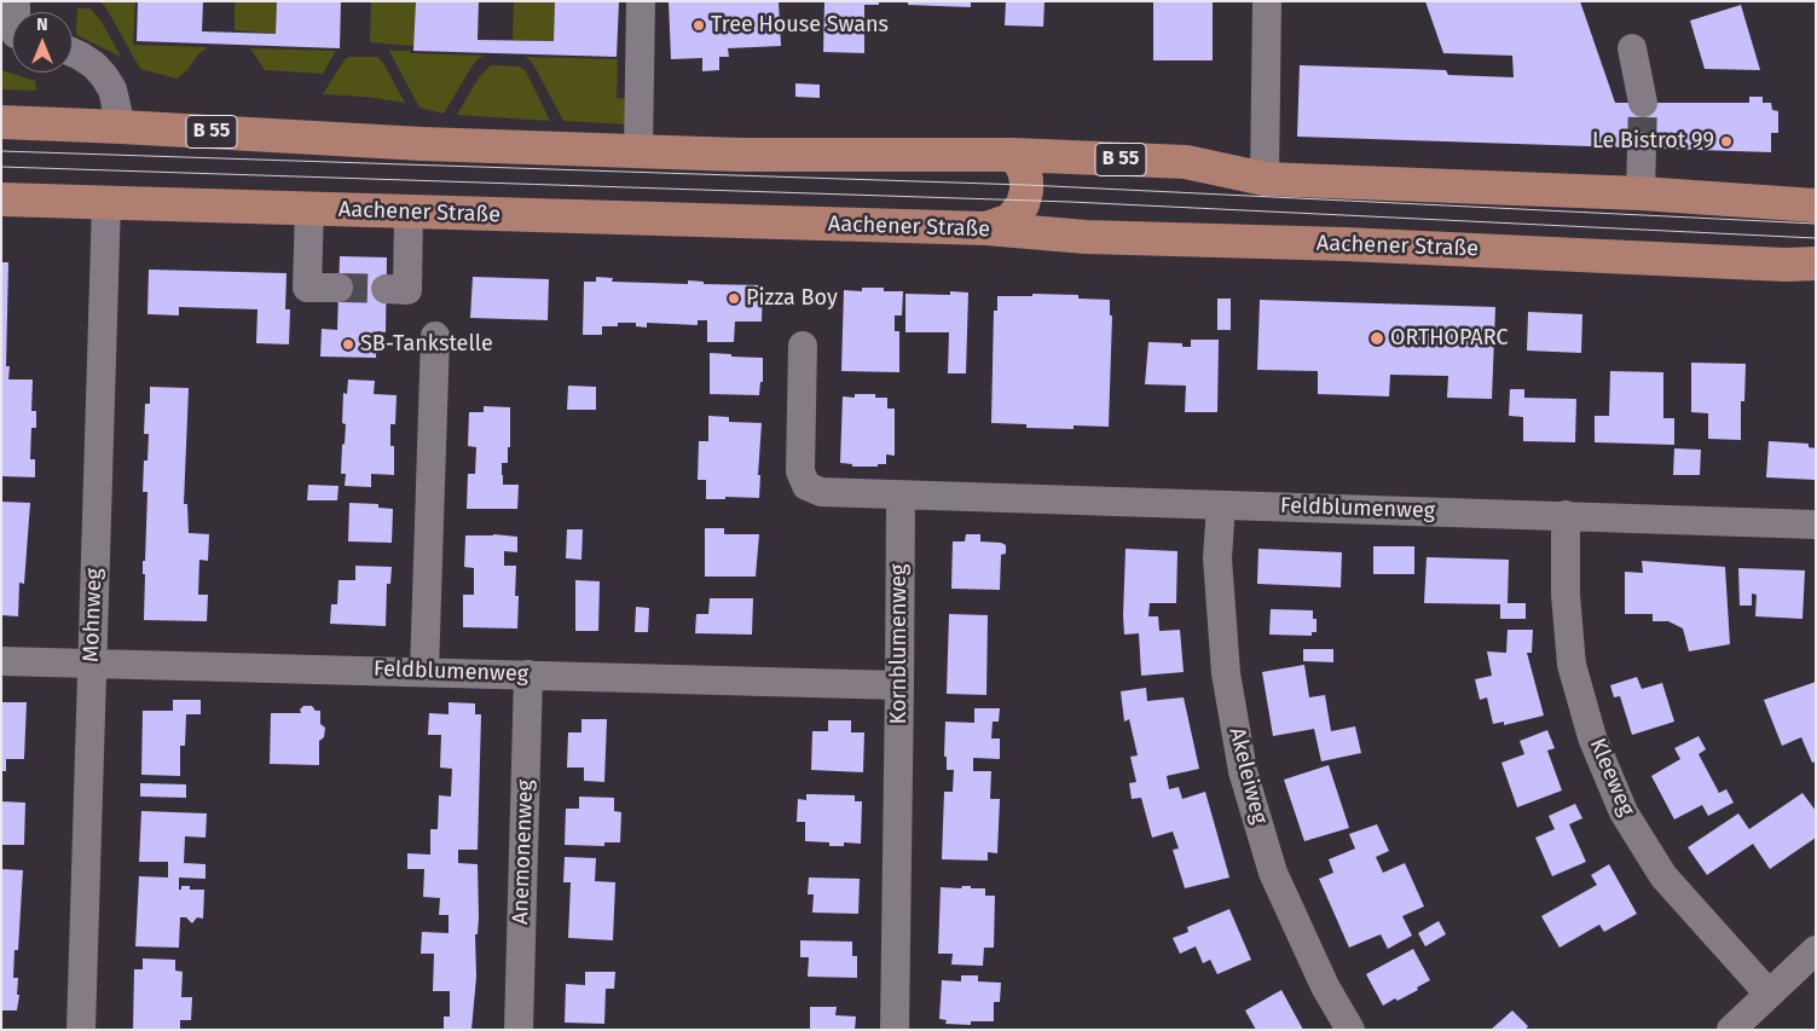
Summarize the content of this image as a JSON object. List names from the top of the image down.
{
  "streets": {
    "main road": ["B 55", "Aachener Straße"],
    "street": [
      "Feldblumenweg",
      "Mohnweg",
      "Kornblumenweg",
      "Akeleiweg",
      "Kleeweg",
      "Anemonenweg"
    ]
  },
  "crossings": [
    ["Aachener Straße", "Mohnweg"],
    ["Feldblumenweg", "Mohnweg"],
    ["Feldblumenweg", "Kornblumenweg"],
    ["Feldblumenweg", "Akeleiweg"],
    ["Feldblumenweg", "Kleeweg"],
    ["Feldblumenweg", "Anemonenweg"]
  ],
  "places": [
    "Tree House Swans",
    "Le Bistrot 99",
    "Pizza Boy",
    "ORTHOPARC",
    "SB-Tankstelle"
  ],
  "north": "top"
}
